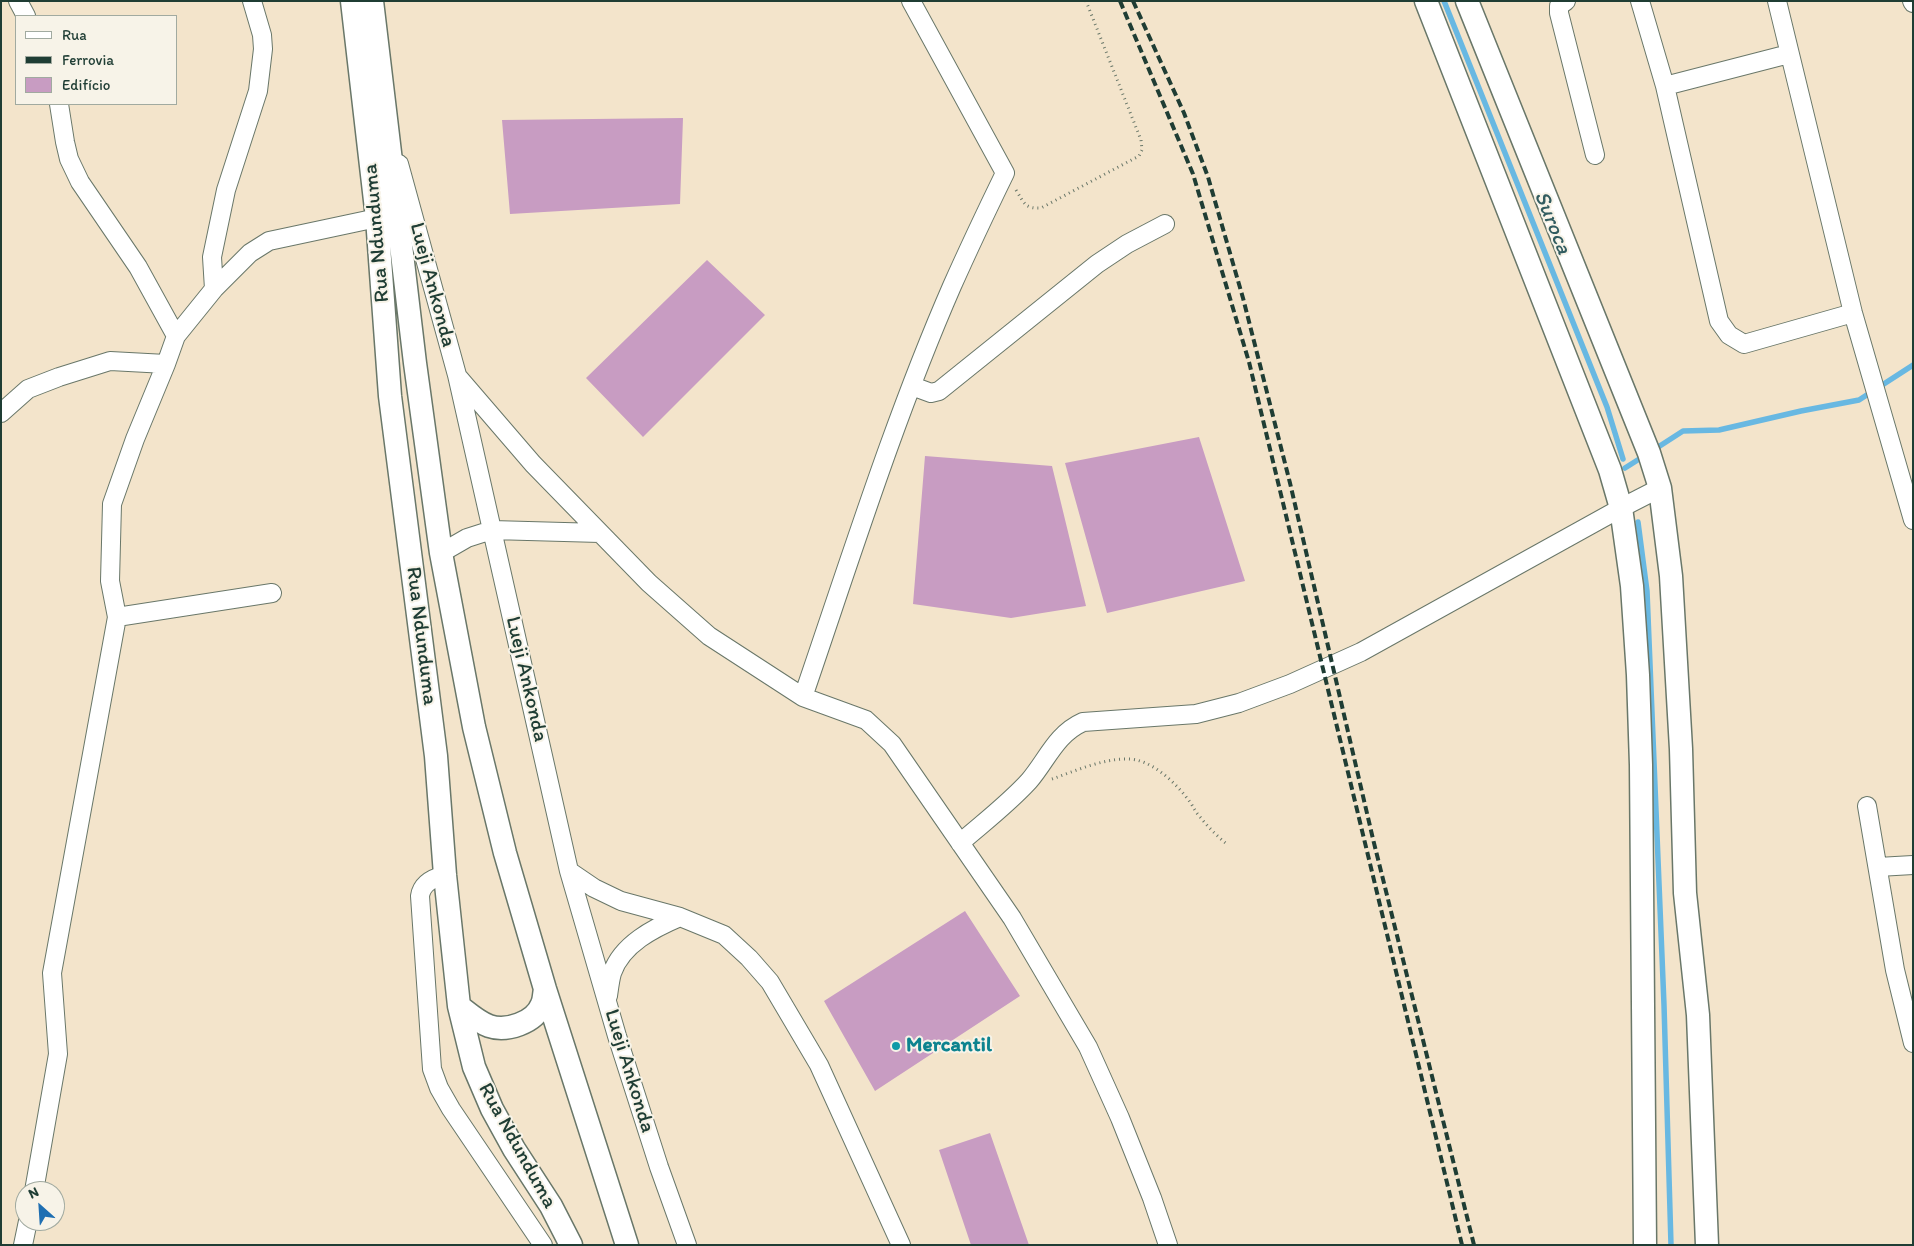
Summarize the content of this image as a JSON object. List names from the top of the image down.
{
  "streets": {
    "main road": ["Rua Ndunduma"],
    "street": ["Lueji Ankonda"]
  },
  "crossings": [
    ["Rua Ndunduma", "Lueji Ankonda"]
  ],
  "water": ["Suroca"],
  "places": ["Mercantil"],
  "legend": ["Rua", "Ferrovia", "Edifício"],
  "north": "top left"
}
